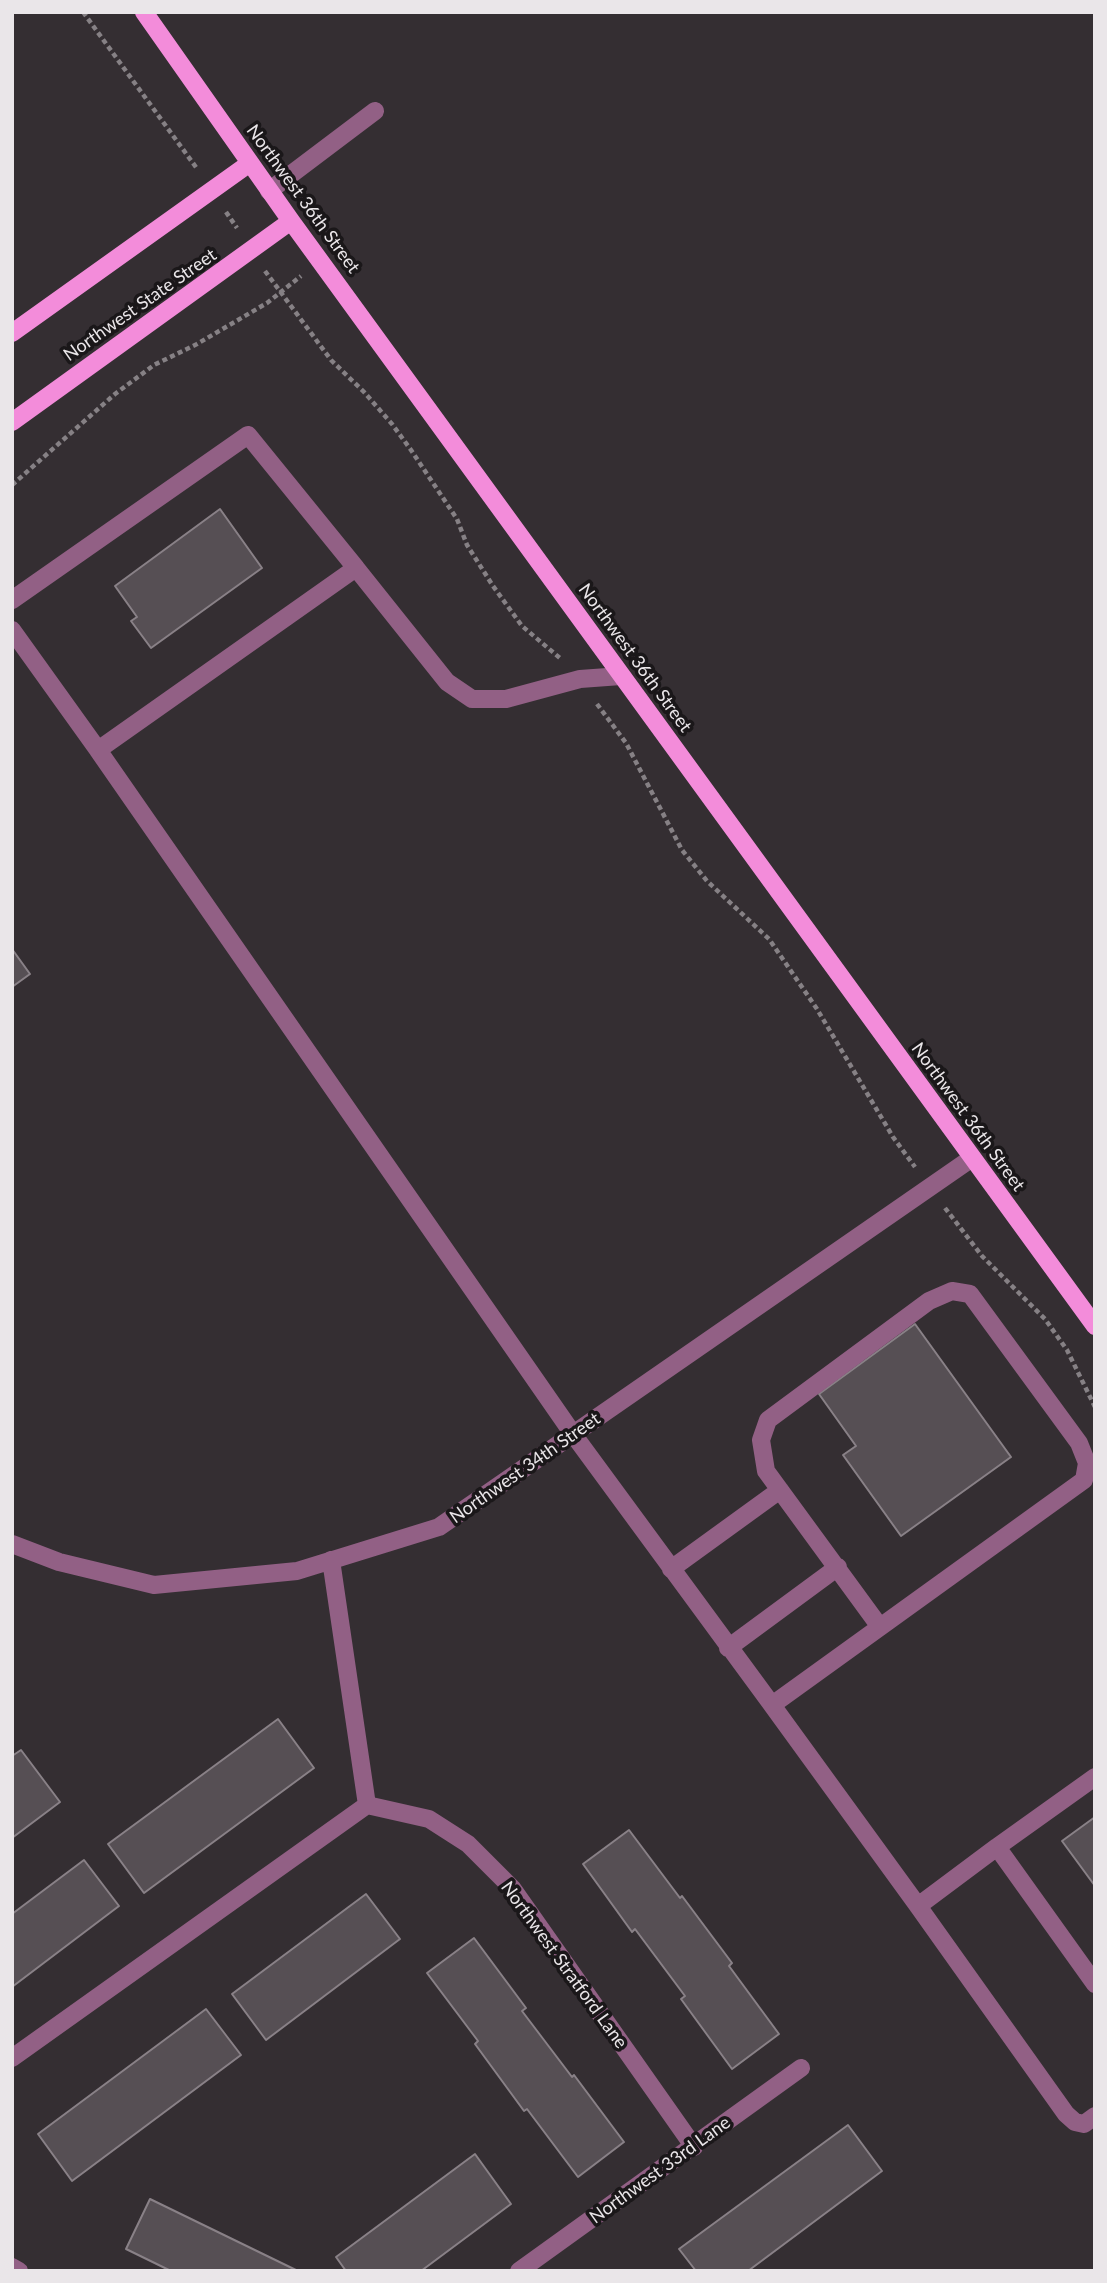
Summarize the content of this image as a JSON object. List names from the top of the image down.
{
  "streets": {
    "main road": ["Northwest 36th Street", "Northwest State Street"],
    "street": ["Northwest 34th Street", "Northwest Stratford Lane", "Northwest 33rd Lane"]
  },
  "crossings": [
    ["Northwest 36th Street", "Northwest State Street"],
    ["Northwest 36th Street", "Northwest 34th Street"],
    ["Northwest Stratford Lane", "Northwest 33rd Lane"]
  ]
}
